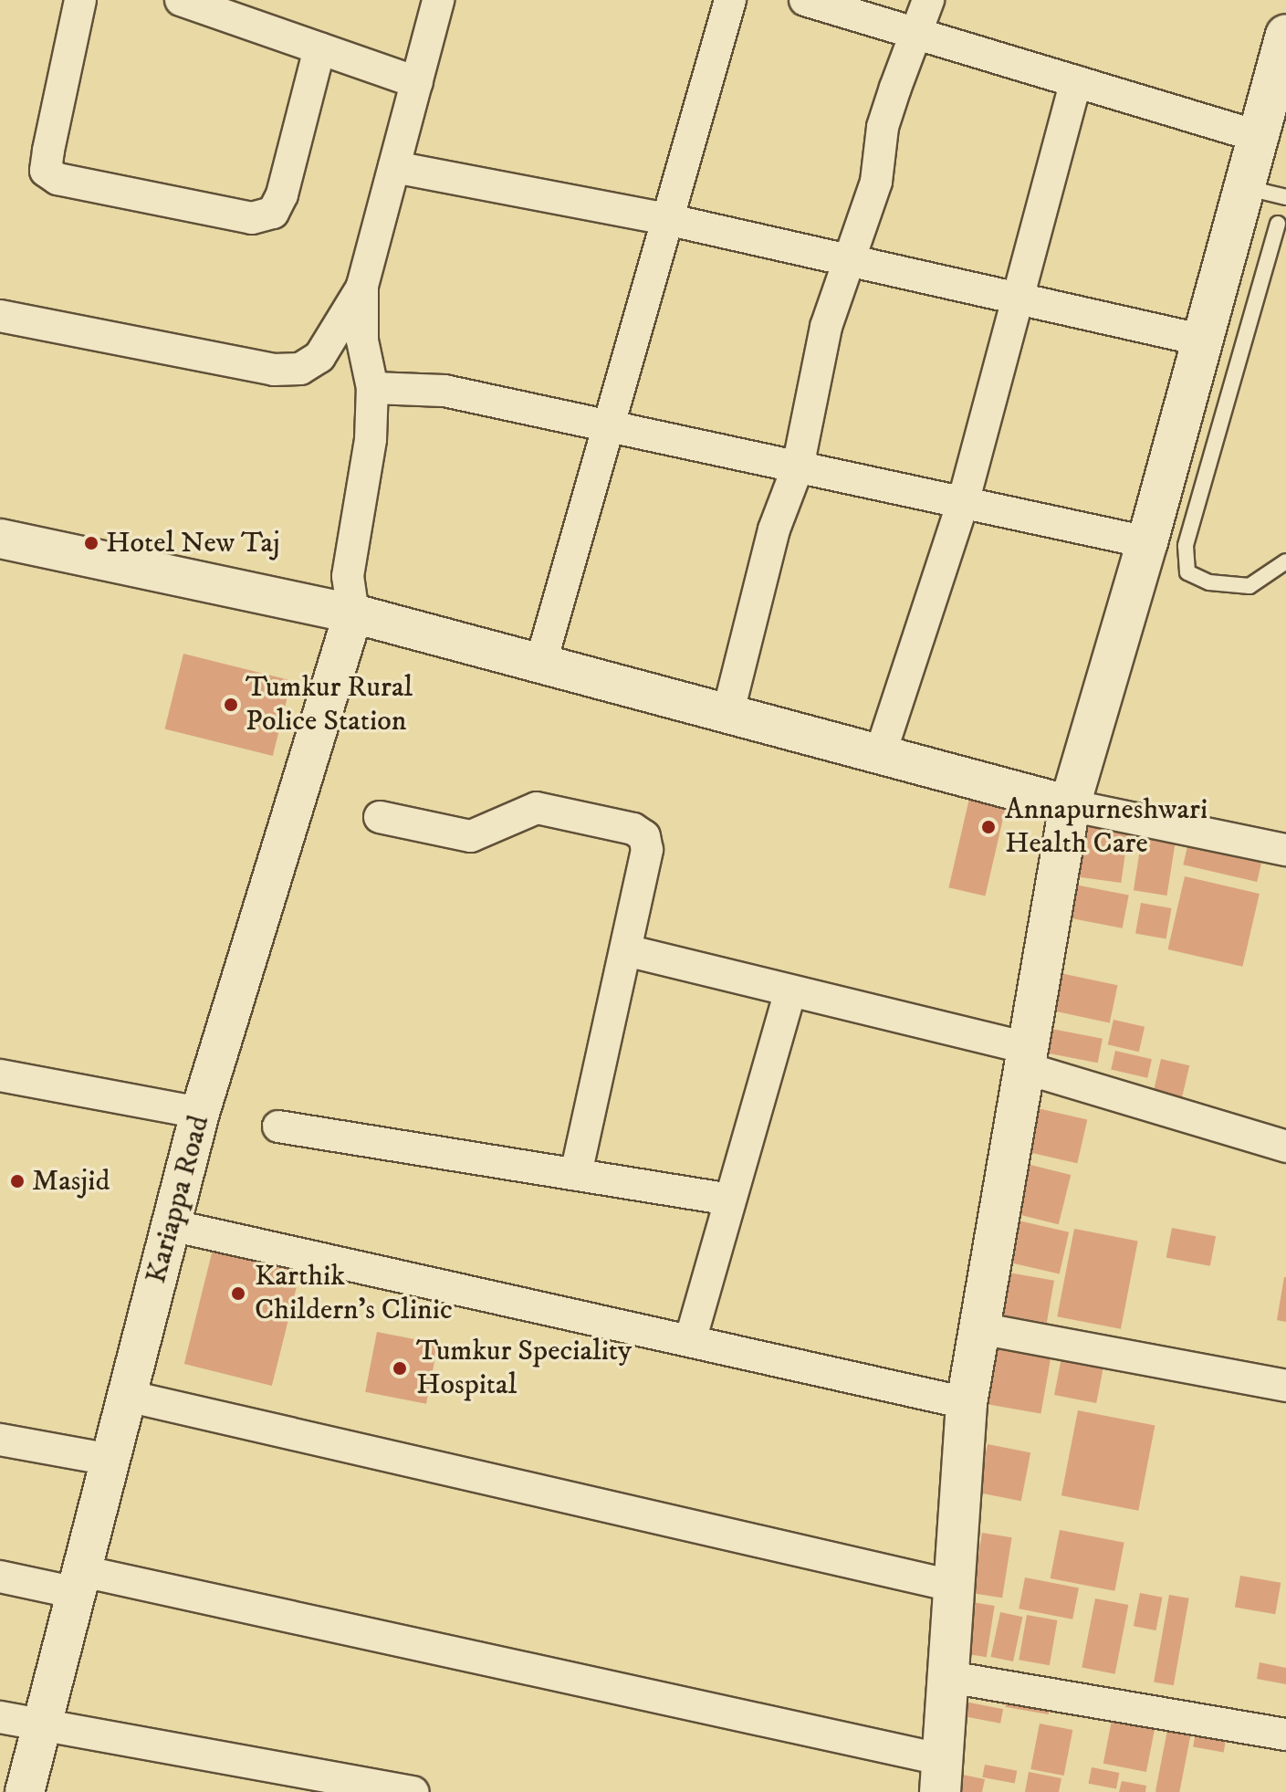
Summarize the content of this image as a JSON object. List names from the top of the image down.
{
  "streets": {
    "street": ["Kariappa Road"]
  },
  "places": [
    "Hotel New Taj",
    "Tumkur Rural Police Station",
    "Annapurneshwari Health Care",
    "Masjid",
    "Karthik Childern's Clinic",
    "Tumkur Speciality Hospital"
  ]
}
